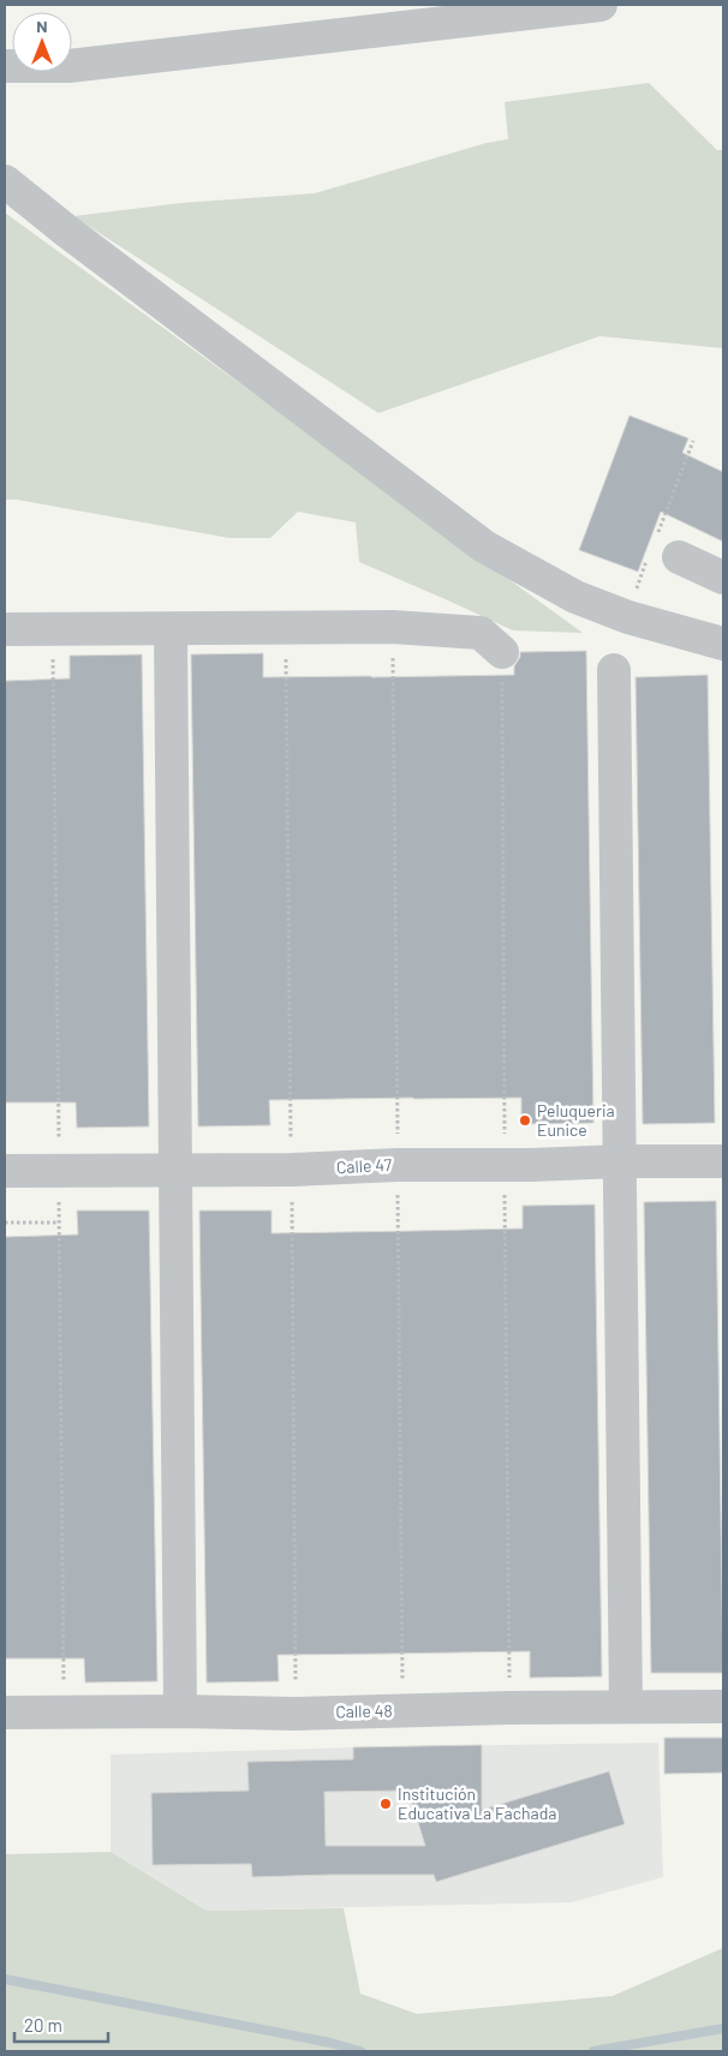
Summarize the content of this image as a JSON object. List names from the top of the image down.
{
  "streets": {
    "street": ["Calle 47", "Calle 48"]
  },
  "places": ["Peluqueria Eunice", "Institución Educativa La Fachada"],
  "scale_bar": "20 m",
  "north": "top"
}
